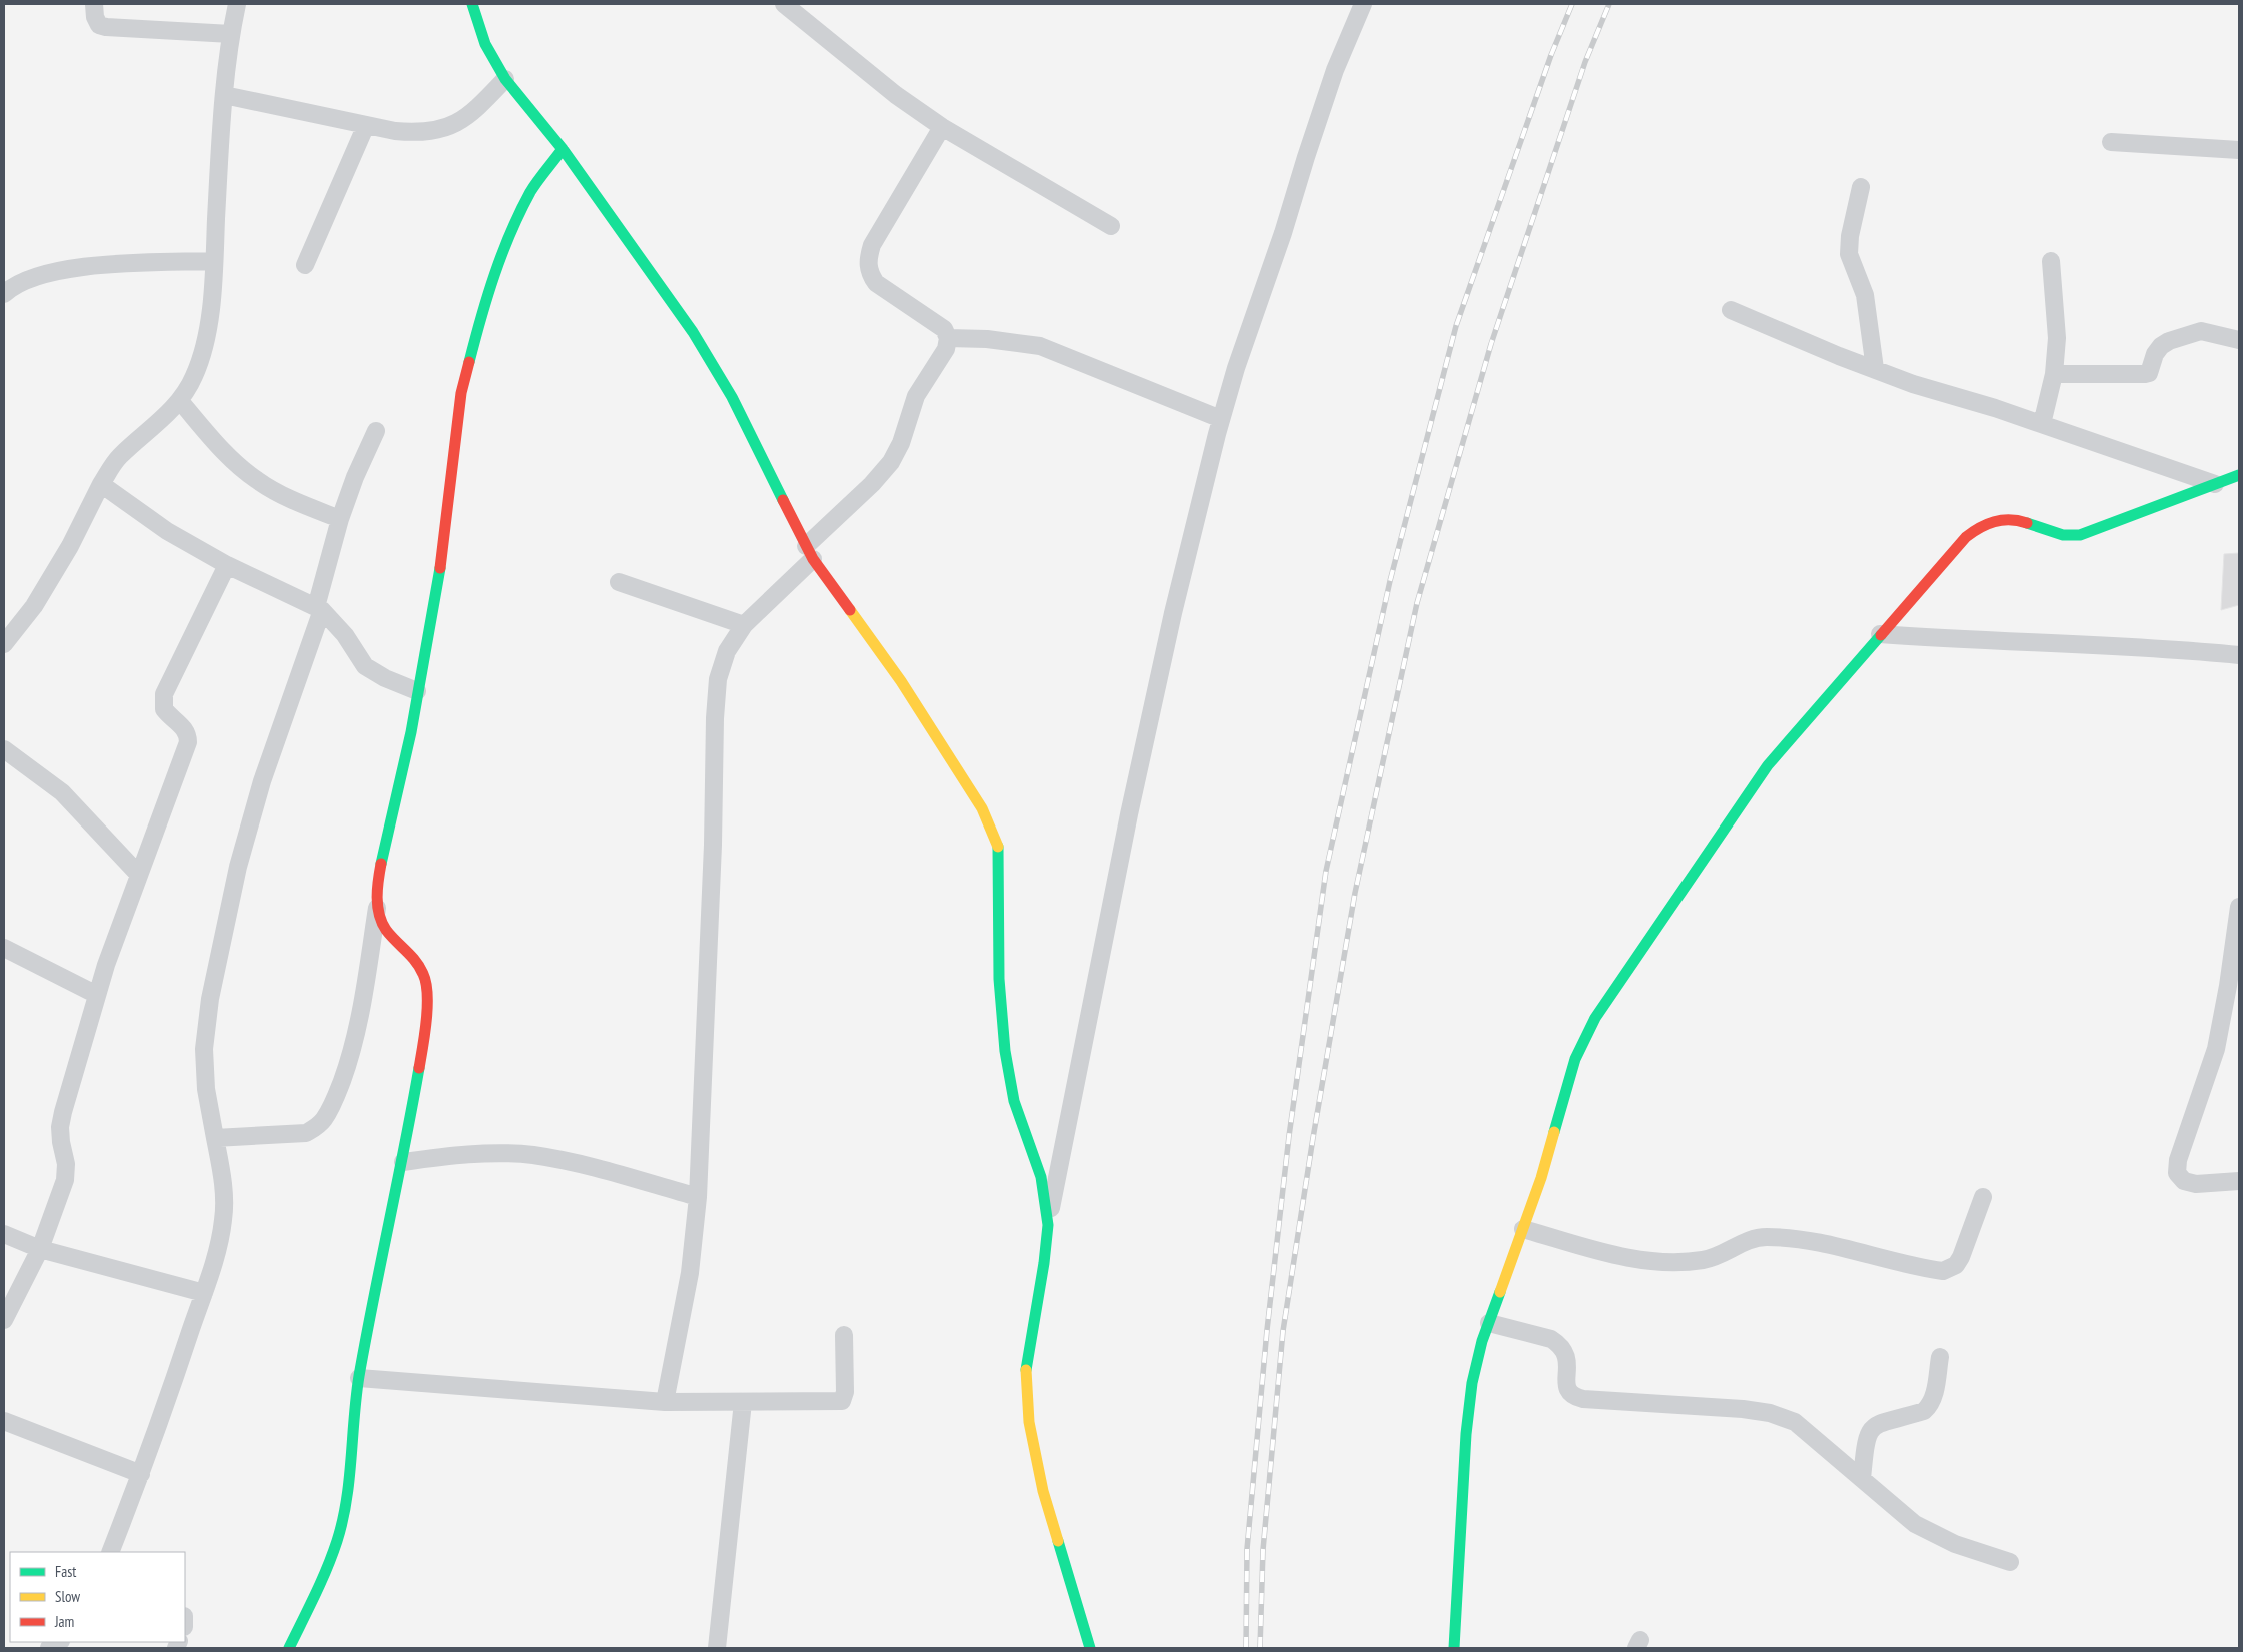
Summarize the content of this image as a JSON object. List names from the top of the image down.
{
  "legend": ["Fast", "Slow", "Jam"]
}
